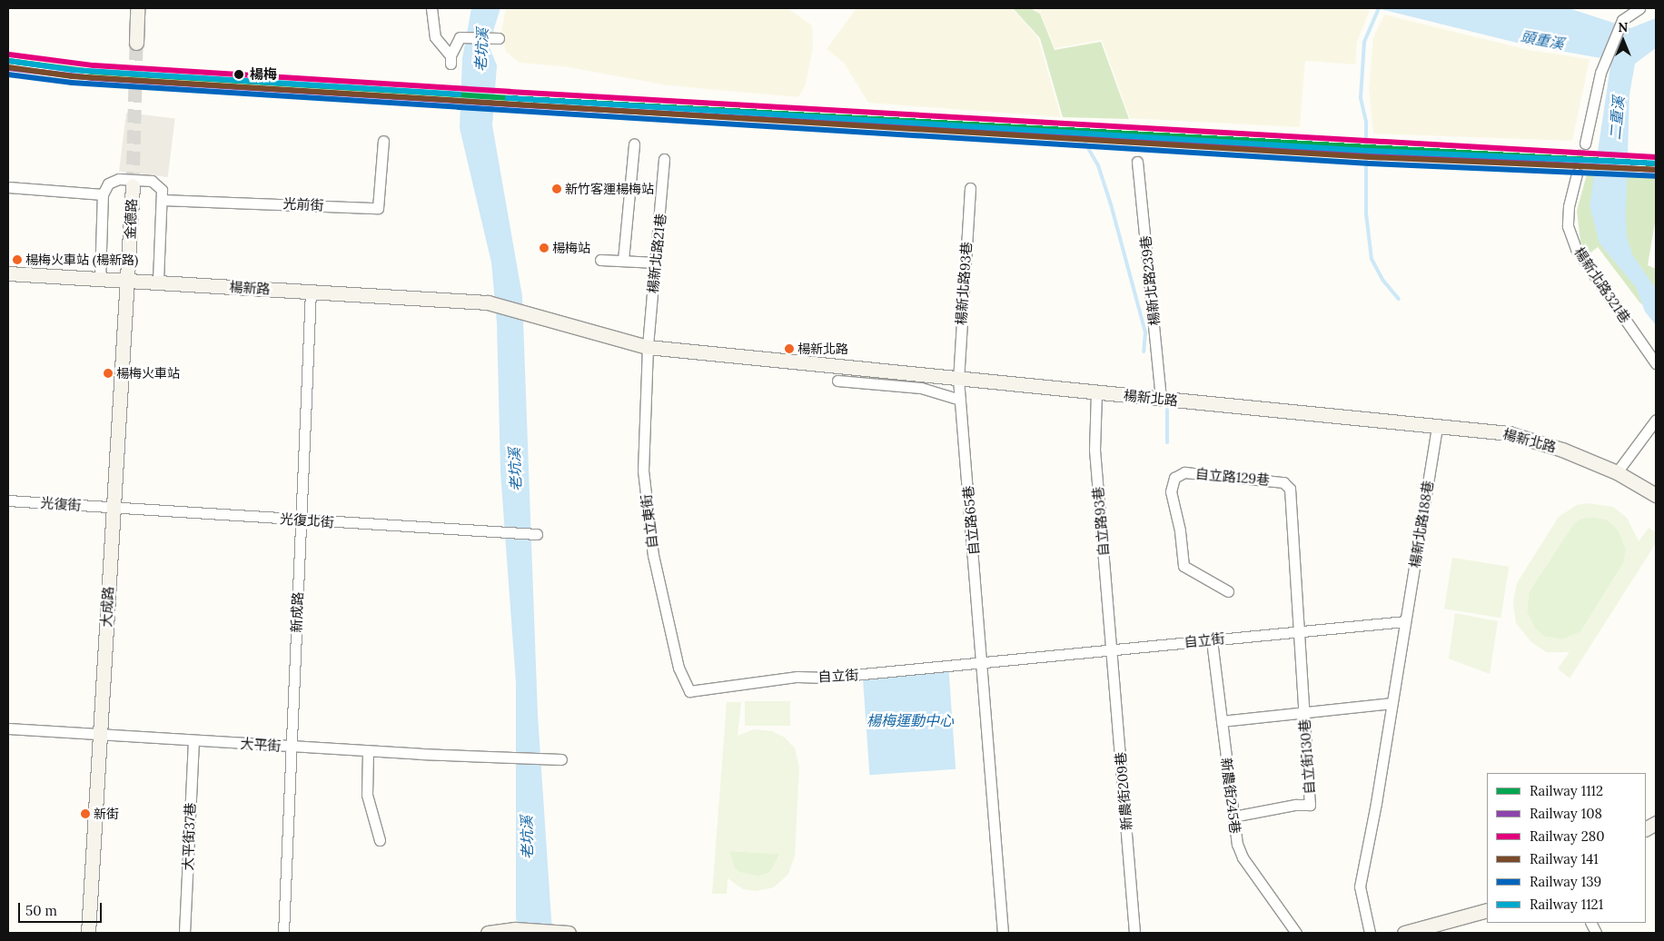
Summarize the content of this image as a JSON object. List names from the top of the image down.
{
  "streets": {
    "street": [
      "光前街",
      "金德路",
      "楊新北路21巷",
      "楊新北路239巷",
      "楊新北路93巷",
      "楊新北路321巷",
      "楊新路",
      "楊新北路",
      "自立路129巷",
      "光復街",
      "光復北街",
      "自立路65巷",
      "自立東街",
      "自立路93巷",
      "楊新北路188巷",
      "大成路",
      "新成路",
      "自立街",
      "大平街",
      "自立街130巷",
      "新農街209巷",
      "新農街245巷",
      "大平街37巷"
    ]
  },
  "crossings": [
    ["金德路", "楊新路"],
    ["金德路", "大成路"],
    ["楊新北路21巷", "楊新北路"],
    ["楊新北路21巷", "自立東街"],
    ["楊新北路239巷", "楊新北路"],
    ["楊新北路93巷", "楊新北路"],
    ["楊新北路93巷", "自立路65巷"],
    ["楊新路", "楊新北路"],
    ["楊新路", "大成路"],
    ["楊新路", "新成路"],
    ["楊新北路", "自立路65巷"],
    ["楊新北路", "自立東街"],
    ["楊新北路", "自立路93巷"],
    ["楊新北路", "楊新北路188巷"],
    ["自立路129巷", "自立街"],
    ["自立路129巷", "自立街130巷"],
    ["光復街", "光復北街"],
    ["光復街", "大成路"],
    ["光復北街", "大成路"],
    ["光復北街", "新成路"],
    ["自立路65巷", "自立街"],
    ["自立東街", "自立街"],
    ["自立路93巷", "自立街"],
    ["自立路93巷", "新農街209巷"],
    ["楊新北路188巷", "自立街"],
    ["大成路", "大平街"],
    ["新成路", "大平街"],
    ["自立街", "自立街130巷"],
    ["自立街", "新農街209巷"],
    ["自立街", "新農街245巷"],
    ["大平街", "大平街37巷"],
    ["自立街130巷", "新農街245巷"]
  ],
  "water": [
    "頭重溪",
    "老坑溪",
    "二重溪",
    "楊梅運動中心"
  ],
  "places": [
    "楊梅",
    "新竹客運楊梅站",
    "楊梅站",
    "楊梅火車站 (楊新路)",
    "楊新北路",
    "楊梅火車站",
    "新街"
  ],
  "lines": [
    "rail line 280",
    "rail line 1112",
    "rail line 1121",
    "rail line 141",
    "rail line 108",
    "rail line 139"
  ],
  "legend": [
    "Railway 1112",
    "Railway 108",
    "Railway 280",
    "Railway 141",
    "Railway 139",
    "Railway 1121"
  ],
  "scale_bar": "50 m",
  "north": "top"
}
